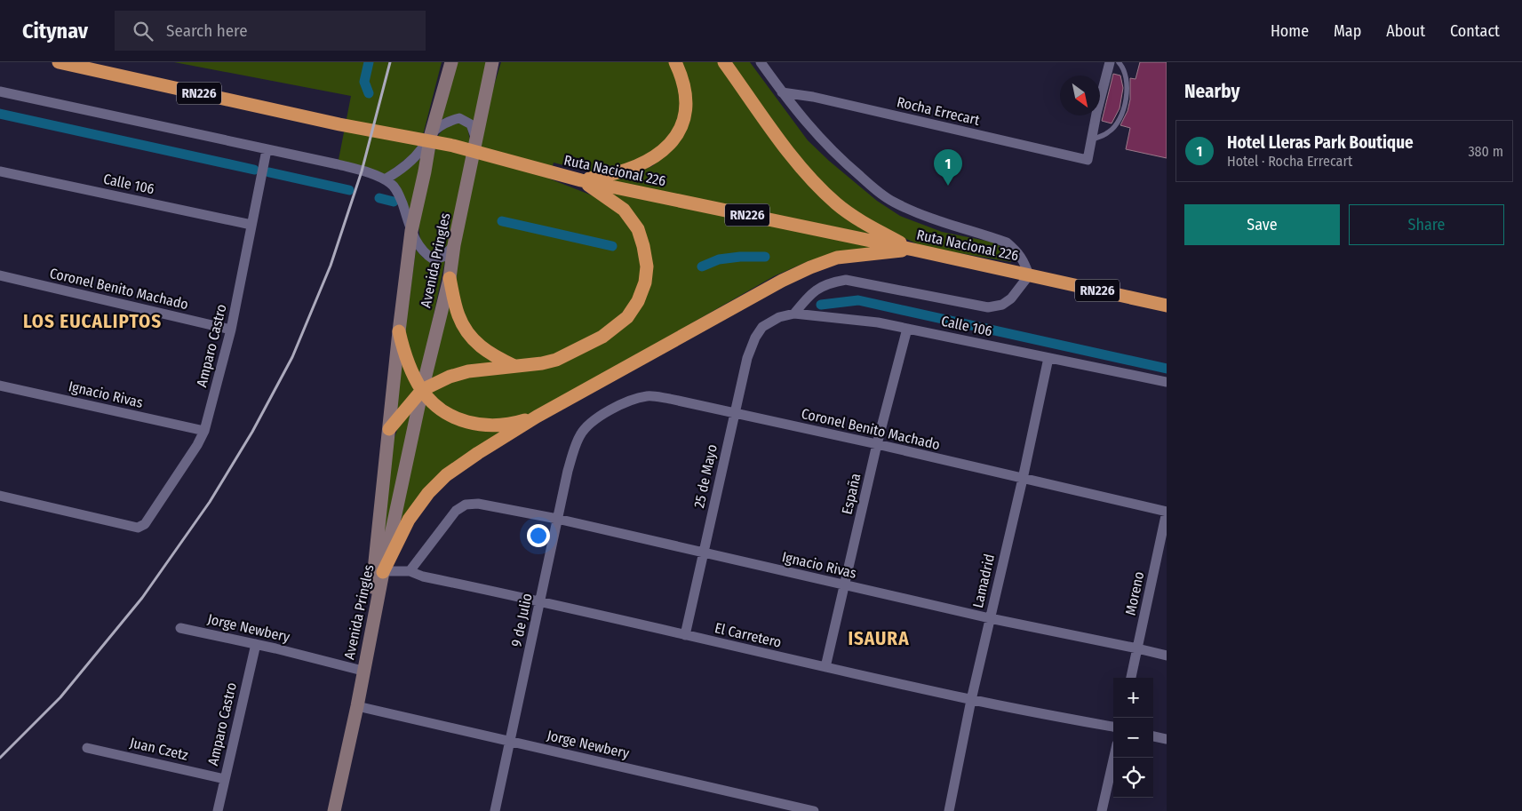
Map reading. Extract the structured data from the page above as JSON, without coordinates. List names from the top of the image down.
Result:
{
  "streets": {
    "highway": ["RN226", "Ruta Nacional 226"],
    "main road": ["Avenida Pringles"],
    "street": [
      "Rocha Errecart",
      "Calle 106",
      "Coronel Benito Machado",
      "Amparo Castro",
      "Ignacio Rivas",
      "25 de Mayo",
      "España",
      "Lamadrid",
      "Moreno",
      "9 de Julio",
      "Jorge Newbery",
      "El Carretero",
      "Juan Czetz"
    ]
  },
  "crossings": [
    ["Calle 106", "Amparo Castro"],
    ["Calle 106", "25 de Mayo"],
    ["Calle 106", "España"],
    ["Calle 106", "Lamadrid"],
    ["Avenida Pringles", "Jorge Newbery"],
    ["Avenida Pringles", "El Carretero"],
    ["Coronel Benito Machado", "Amparo Castro"],
    ["Coronel Benito Machado", "25 de Mayo"],
    ["Coronel Benito Machado", "España"],
    ["Coronel Benito Machado", "Lamadrid"],
    ["Coronel Benito Machado", "Moreno"],
    ["Coronel Benito Machado", "9 de Julio"],
    ["Amparo Castro", "Ignacio Rivas"],
    ["Amparo Castro", "Jorge Newbery"],
    ["Amparo Castro", "Juan Czetz"],
    ["Ignacio Rivas", "25 de Mayo"],
    ["Ignacio Rivas", "España"],
    ["Ignacio Rivas", "Lamadrid"],
    ["Ignacio Rivas", "Moreno"],
    ["Ignacio Rivas", "9 de Julio"],
    ["Ignacio Rivas", "El Carretero"],
    ["25 de Mayo", "El Carretero"],
    ["España", "El Carretero"],
    ["Lamadrid", "El Carretero"],
    ["9 de Julio", "Jorge Newbery"],
    ["9 de Julio", "El Carretero"]
  ],
  "districts": ["LOS EUCALIPTOS", "ISAURA"],
  "north": "bottom right",
  "page": {
    "header": "Citynav",
    "search": "Search here",
    "nav": [
      "Home",
      "Map",
      "About",
      "Contact"
    ],
    "heading": "Nearby",
    "list": [
      {
        "mark": "1",
        "name": "Hotel Lleras Park Boutique",
        "note": "Hotel · Rocha Errecart",
        "value": "380 m"
      }
    ],
    "pins": "1",
    "buttons": ["Save", "Share"],
    "map_buttons": ["+", "−"]
  }
}
